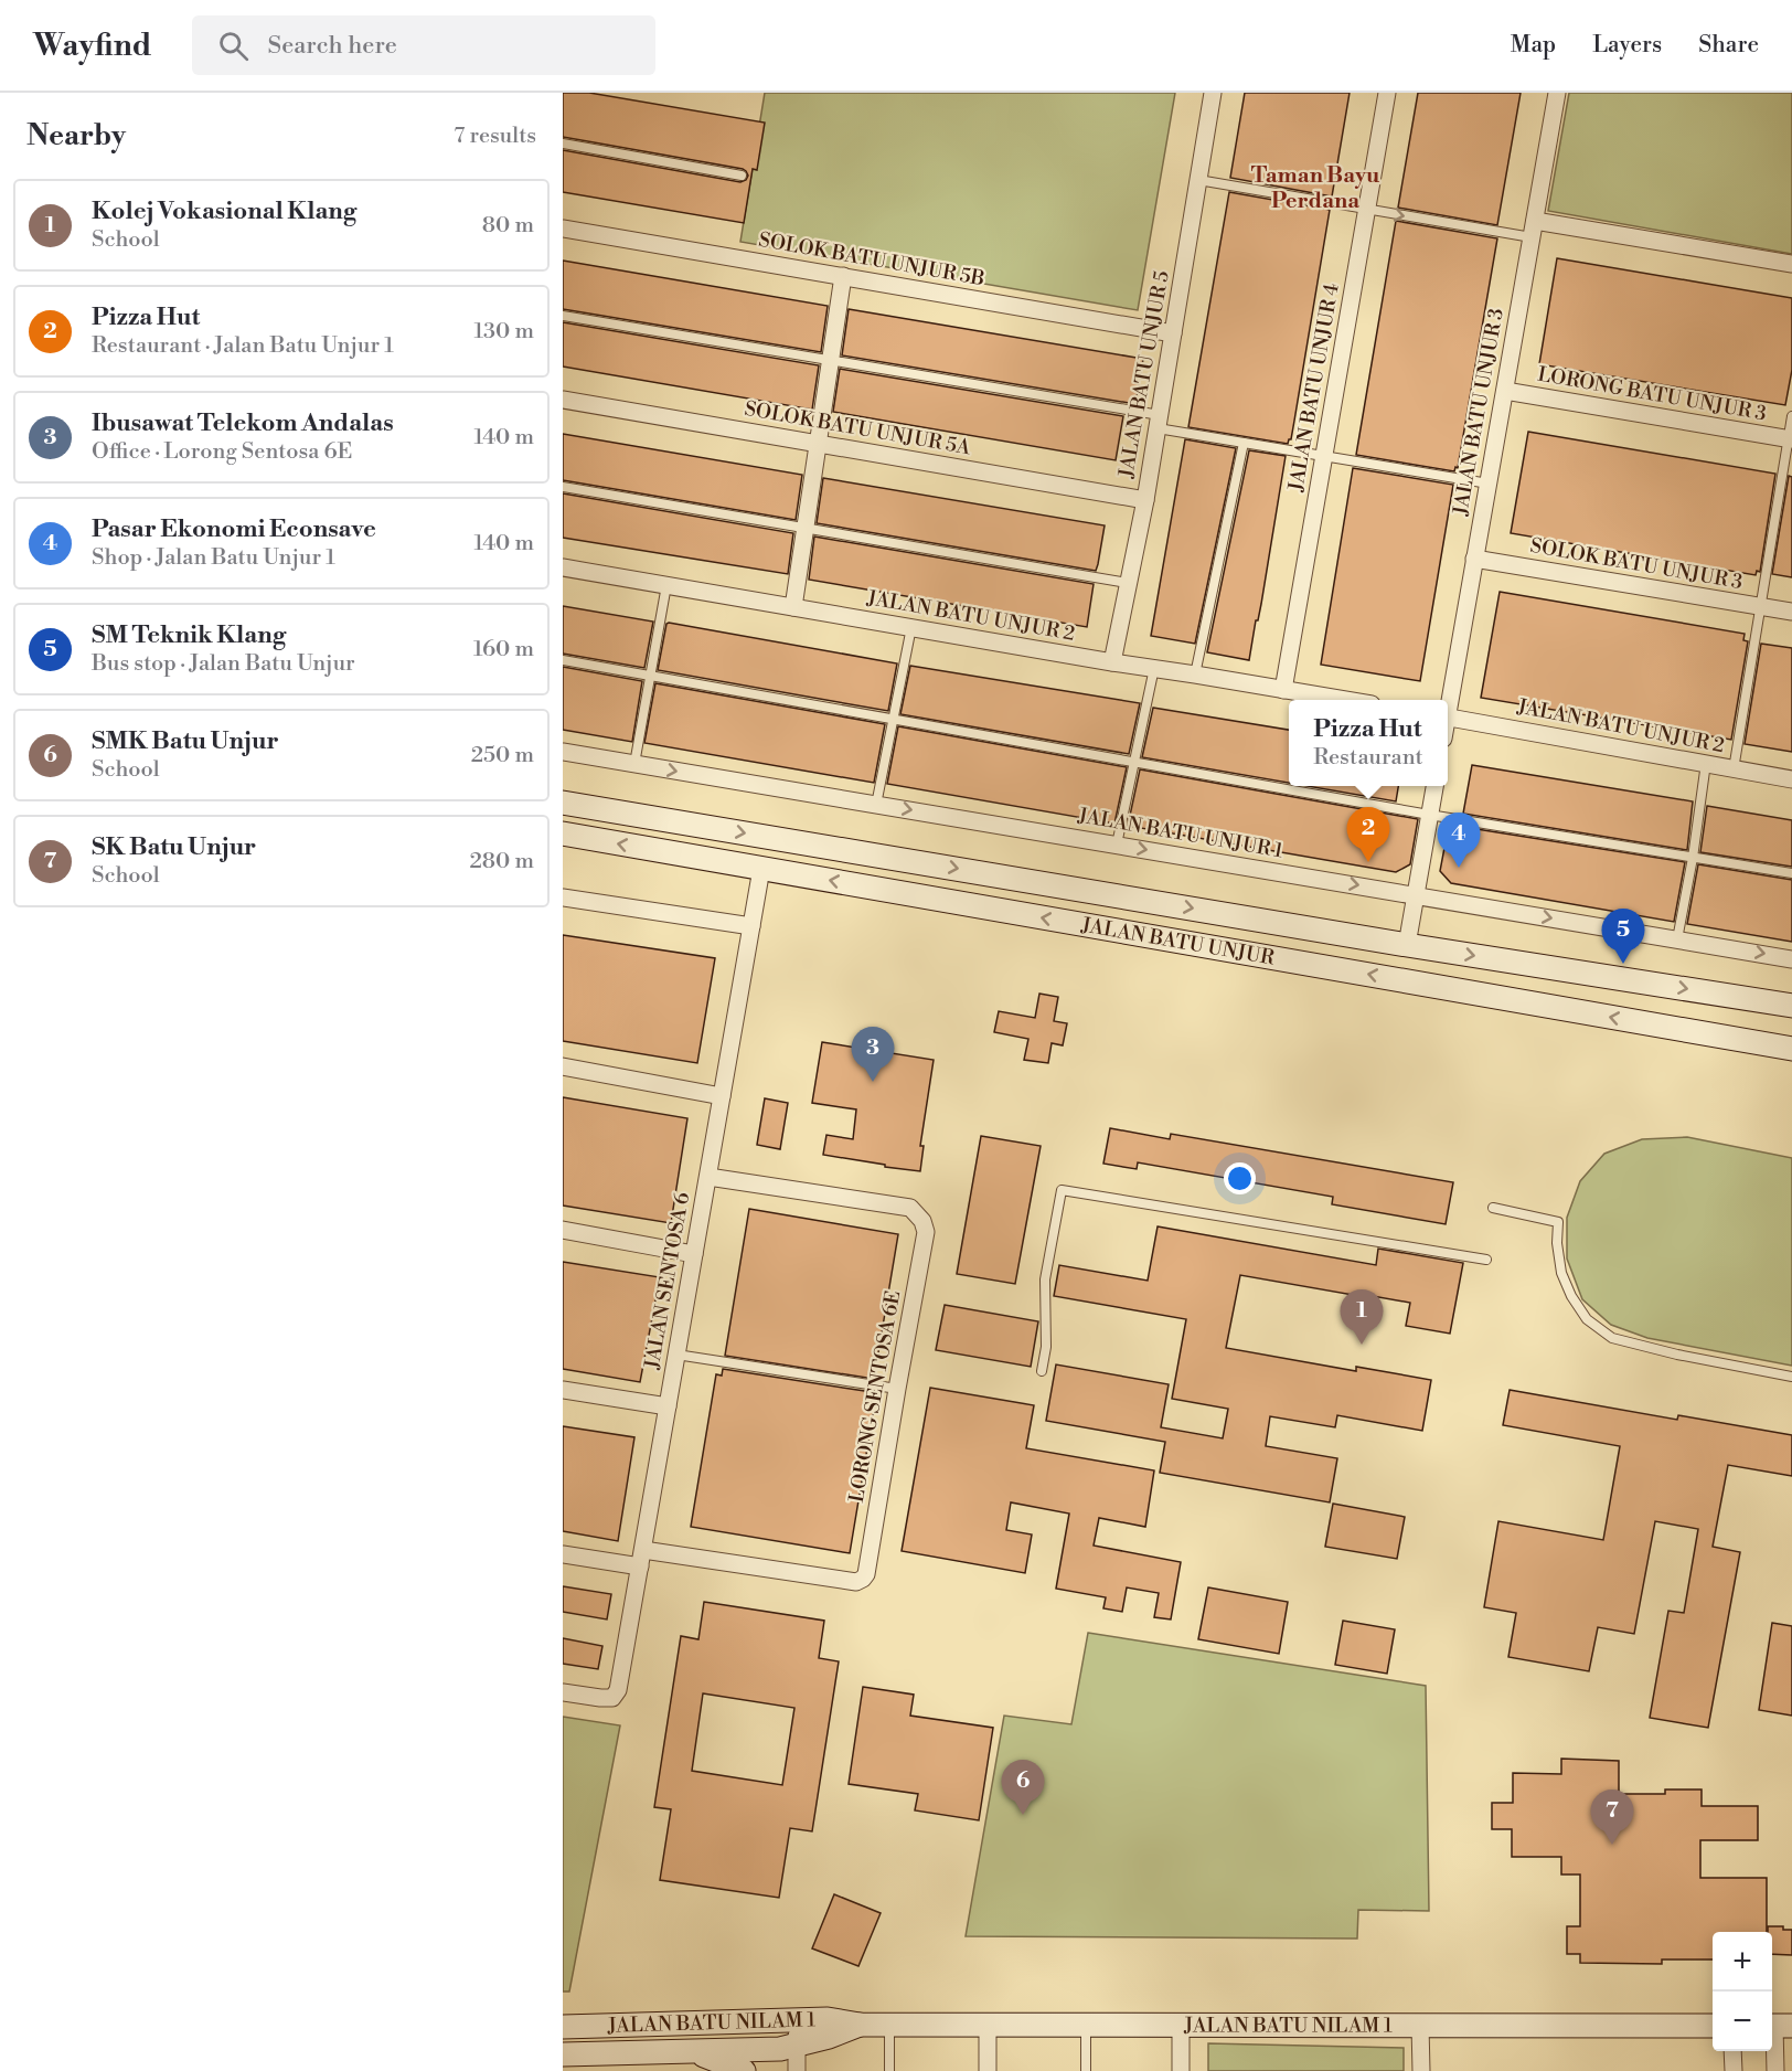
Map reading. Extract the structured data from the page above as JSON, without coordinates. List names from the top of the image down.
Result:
{
  "streets": {
    "main road": ["JALAN BATU UNJUR", "JALAN BATU NILAM 1"],
    "street": [
      "SOLOK BATU UNJUR 5B",
      "JALAN BATU UNJUR 5",
      "JALAN BATU UNJUR 4",
      "LORONG BATU UNJUR 3",
      "JALAN BATU UNJUR 3",
      "SOLOK BATU UNJUR 5A",
      "SOLOK BATU UNJUR 3",
      "JALAN BATU UNJUR 2",
      "JALAN BATU UNJUR 1",
      "JALAN SENTOSA 6",
      "LORONG SENTOSA 6E"
    ]
  },
  "crossings": [
    ["SOLOK BATU UNJUR 5B", "JALAN BATU UNJUR 5"],
    ["JALAN BATU UNJUR 5", "SOLOK BATU UNJUR 5A"],
    ["JALAN BATU UNJUR 5", "JALAN BATU UNJUR 2"],
    ["JALAN BATU UNJUR 4", "JALAN BATU UNJUR 2"],
    ["LORONG BATU UNJUR 3", "JALAN BATU UNJUR 3"],
    ["JALAN BATU UNJUR 3", "SOLOK BATU UNJUR 3"],
    ["JALAN BATU UNJUR", "JALAN SENTOSA 6"],
    ["JALAN SENTOSA 6", "LORONG SENTOSA 6E"]
  ],
  "one_way": ["JALAN BATU UNJUR 1"],
  "districts": ["Taman Bayu Perdana"],
  "page": {
    "header": "Wayfind",
    "search": "Search here",
    "nav": ["Map", "Layers", "Share"],
    "heading": ["Nearby", "7 results"],
    "list": [
      {
        "mark": "1",
        "name": "Kolej Vokasional Klang",
        "note": "School",
        "value": "80 m"
      },
      {
        "mark": "2",
        "name": "Pizza Hut",
        "note": "Restaurant · Jalan Batu Unjur 1",
        "value": "130 m"
      },
      {
        "mark": "3",
        "name": "Ibusawat Telekom Andalas",
        "note": "Office · Lorong Sentosa 6E",
        "value": "140 m"
      },
      {
        "mark": "4",
        "name": "Pasar Ekonomi Econsave",
        "note": "Shop · Jalan Batu Unjur 1",
        "value": "140 m"
      },
      {
        "mark": "5",
        "name": "SM Teknik Klang",
        "note": "Bus stop · Jalan Batu Unjur",
        "value": "160 m"
      },
      {
        "mark": "6",
        "name": "SMK Batu Unjur",
        "note": "School",
        "value": "250 m"
      },
      {
        "mark": "7",
        "name": "SK Batu Unjur",
        "note": "School",
        "value": "280 m"
      }
    ],
    "popup": ["Pizza Hut", "Restaurant"],
    "pins": [
      "2",
      "4",
      "5",
      "3",
      "1",
      "6",
      "7"
    ],
    "map_buttons": ["+", "−"]
  }
}
